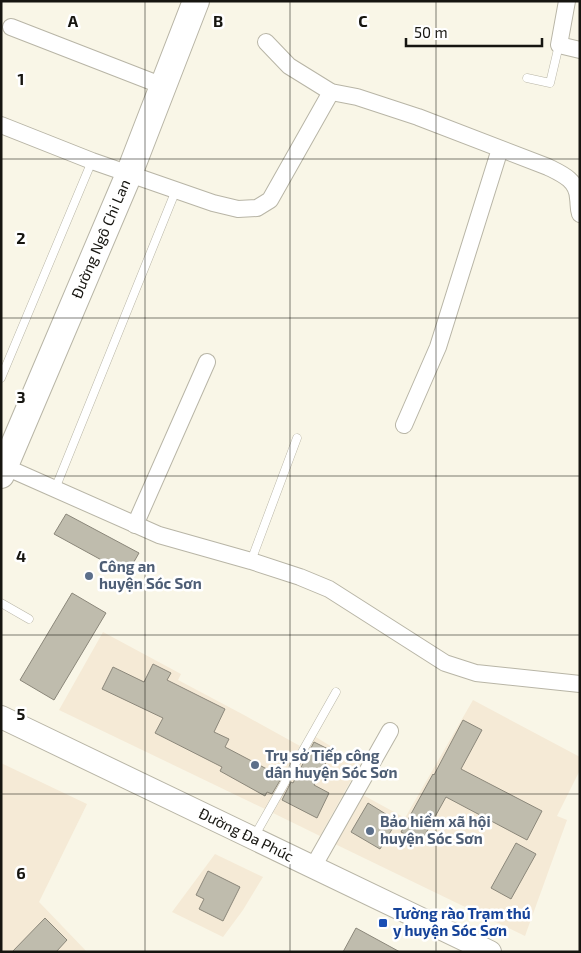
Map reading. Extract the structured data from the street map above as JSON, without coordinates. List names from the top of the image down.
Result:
{
  "streets": {
    "highway": ["Đường Ngô Chi Lan"],
    "main road": ["Đường Đa Phúc"]
  },
  "places": {
    "other": ["Công an huyện Sóc Sơn", "Trụ sở Tiếp công dân huyện Sóc Sơn", "Bảo hiểm xã hội huyện Sóc Sơn"],
    "transit": ["Tường rào Trạm thú y huyện Sóc Sơn"]
  },
  "scale_bar": "50 m",
  "grid": {
    "columns": ["A", "B", "C"],
    "rows": [
      "1",
      "2",
      "3",
      "4",
      "5",
      "6"
    ]
  }
}
